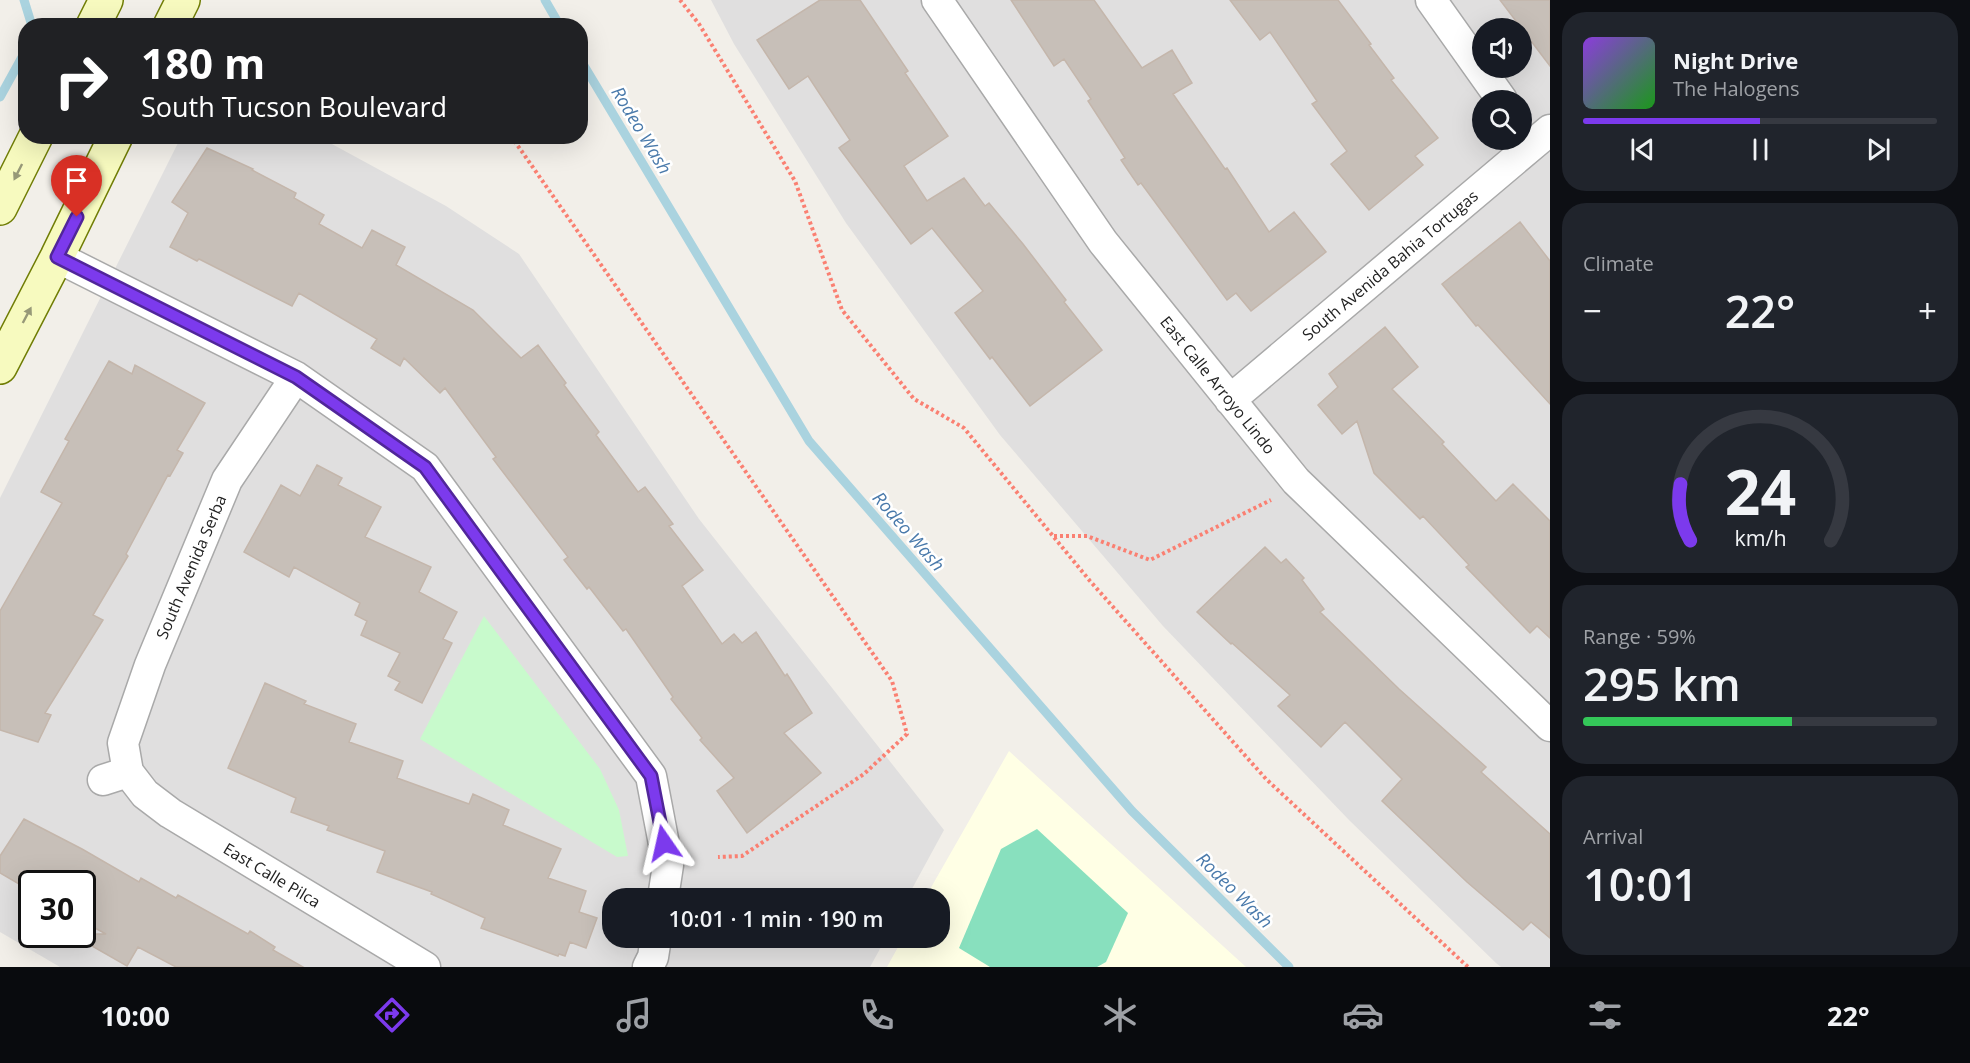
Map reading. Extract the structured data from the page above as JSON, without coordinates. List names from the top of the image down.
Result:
{
  "streets": {
    "street": [
      "South Avenida Bahia Tortugas",
      "East Calle Arroyo Lindo",
      "South Avenida Serba",
      "East Calle Pilca"
    ]
  },
  "crossings": [
    ["South Avenida Bahia Tortugas", "East Calle Arroyo Lindo"],
    ["South Avenida Serba", "East Calle Pilca"]
  ],
  "water": ["Rodeo Wash"],
  "page": {
    "turn": ["180 m", "South Tucson Boulevard"],
    "song": ["Night Drive", "The Halogens"],
    "tile": [
      "Climate",
      ["Range · 59%", "295 km"],
      ["Arrival", "10:01"]
    ],
    "heat": ["−", "22°", "+"],
    "limit": "30",
    "trip": "10:01 · 1 min · 190 m",
    "tabs": ["10:00", "22°"],
    "gauge": ["24", "km/h"]
  }
}
